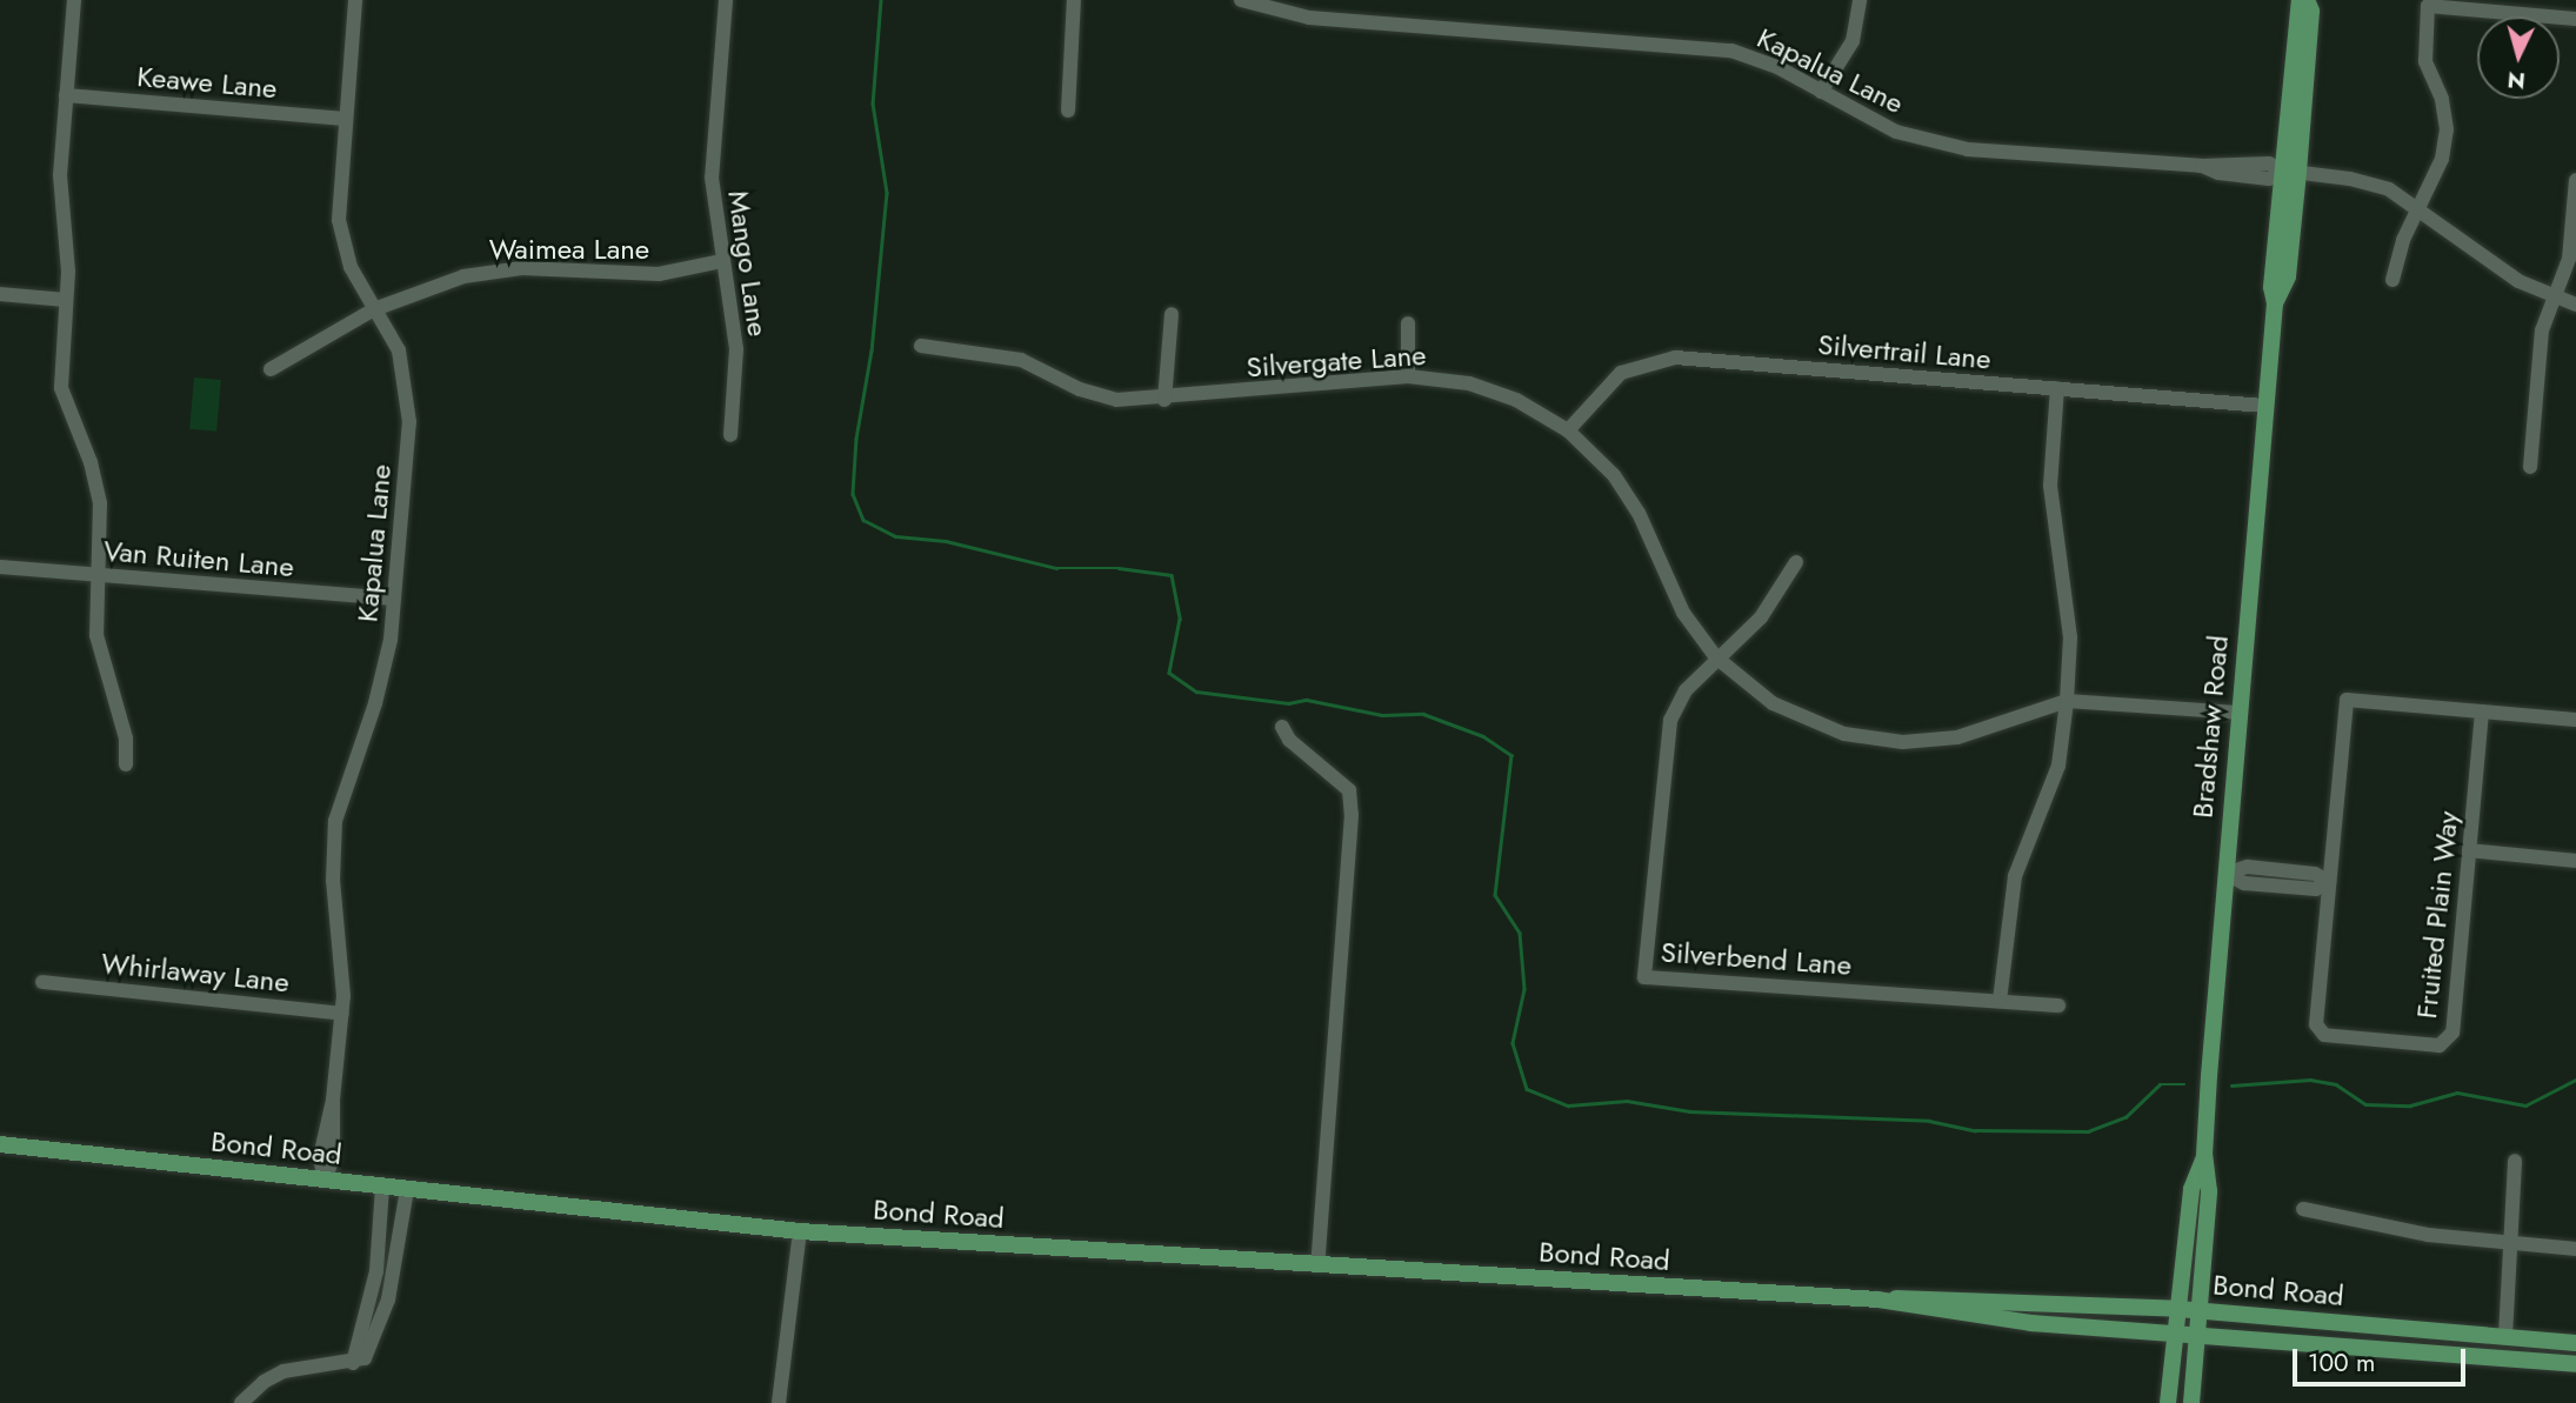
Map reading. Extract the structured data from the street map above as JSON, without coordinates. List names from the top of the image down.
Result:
{
  "streets": {
    "main road": ["Bradshaw Road", "Bond Road"],
    "street": [
      "Kapalua Lane",
      "Keawe Lane",
      "Waimea Lane",
      "Mango Lane",
      "Silvertrail Lane",
      "Silvergate Lane",
      "Van Ruiten Lane",
      "Fruited Plain Way",
      "Silverbend Lane",
      "Whirlaway Lane"
    ]
  },
  "crossings": [
    ["Kapalua Lane", "Keawe Lane"],
    ["Kapalua Lane", "Waimea Lane"],
    ["Kapalua Lane", "Van Ruiten Lane"],
    ["Kapalua Lane", "Bradshaw Road"],
    ["Kapalua Lane", "Whirlaway Lane"],
    ["Kapalua Lane", "Bond Road"],
    ["Waimea Lane", "Mango Lane"],
    ["Silvertrail Lane", "Silvergate Lane"],
    ["Silvertrail Lane", "Bradshaw Road"],
    ["Silvergate Lane", "Bradshaw Road"],
    ["Silvergate Lane", "Silverbend Lane"],
    ["Bradshaw Road", "Bond Road"]
  ],
  "scale_bar": "100 m",
  "north": "bottom"
}
